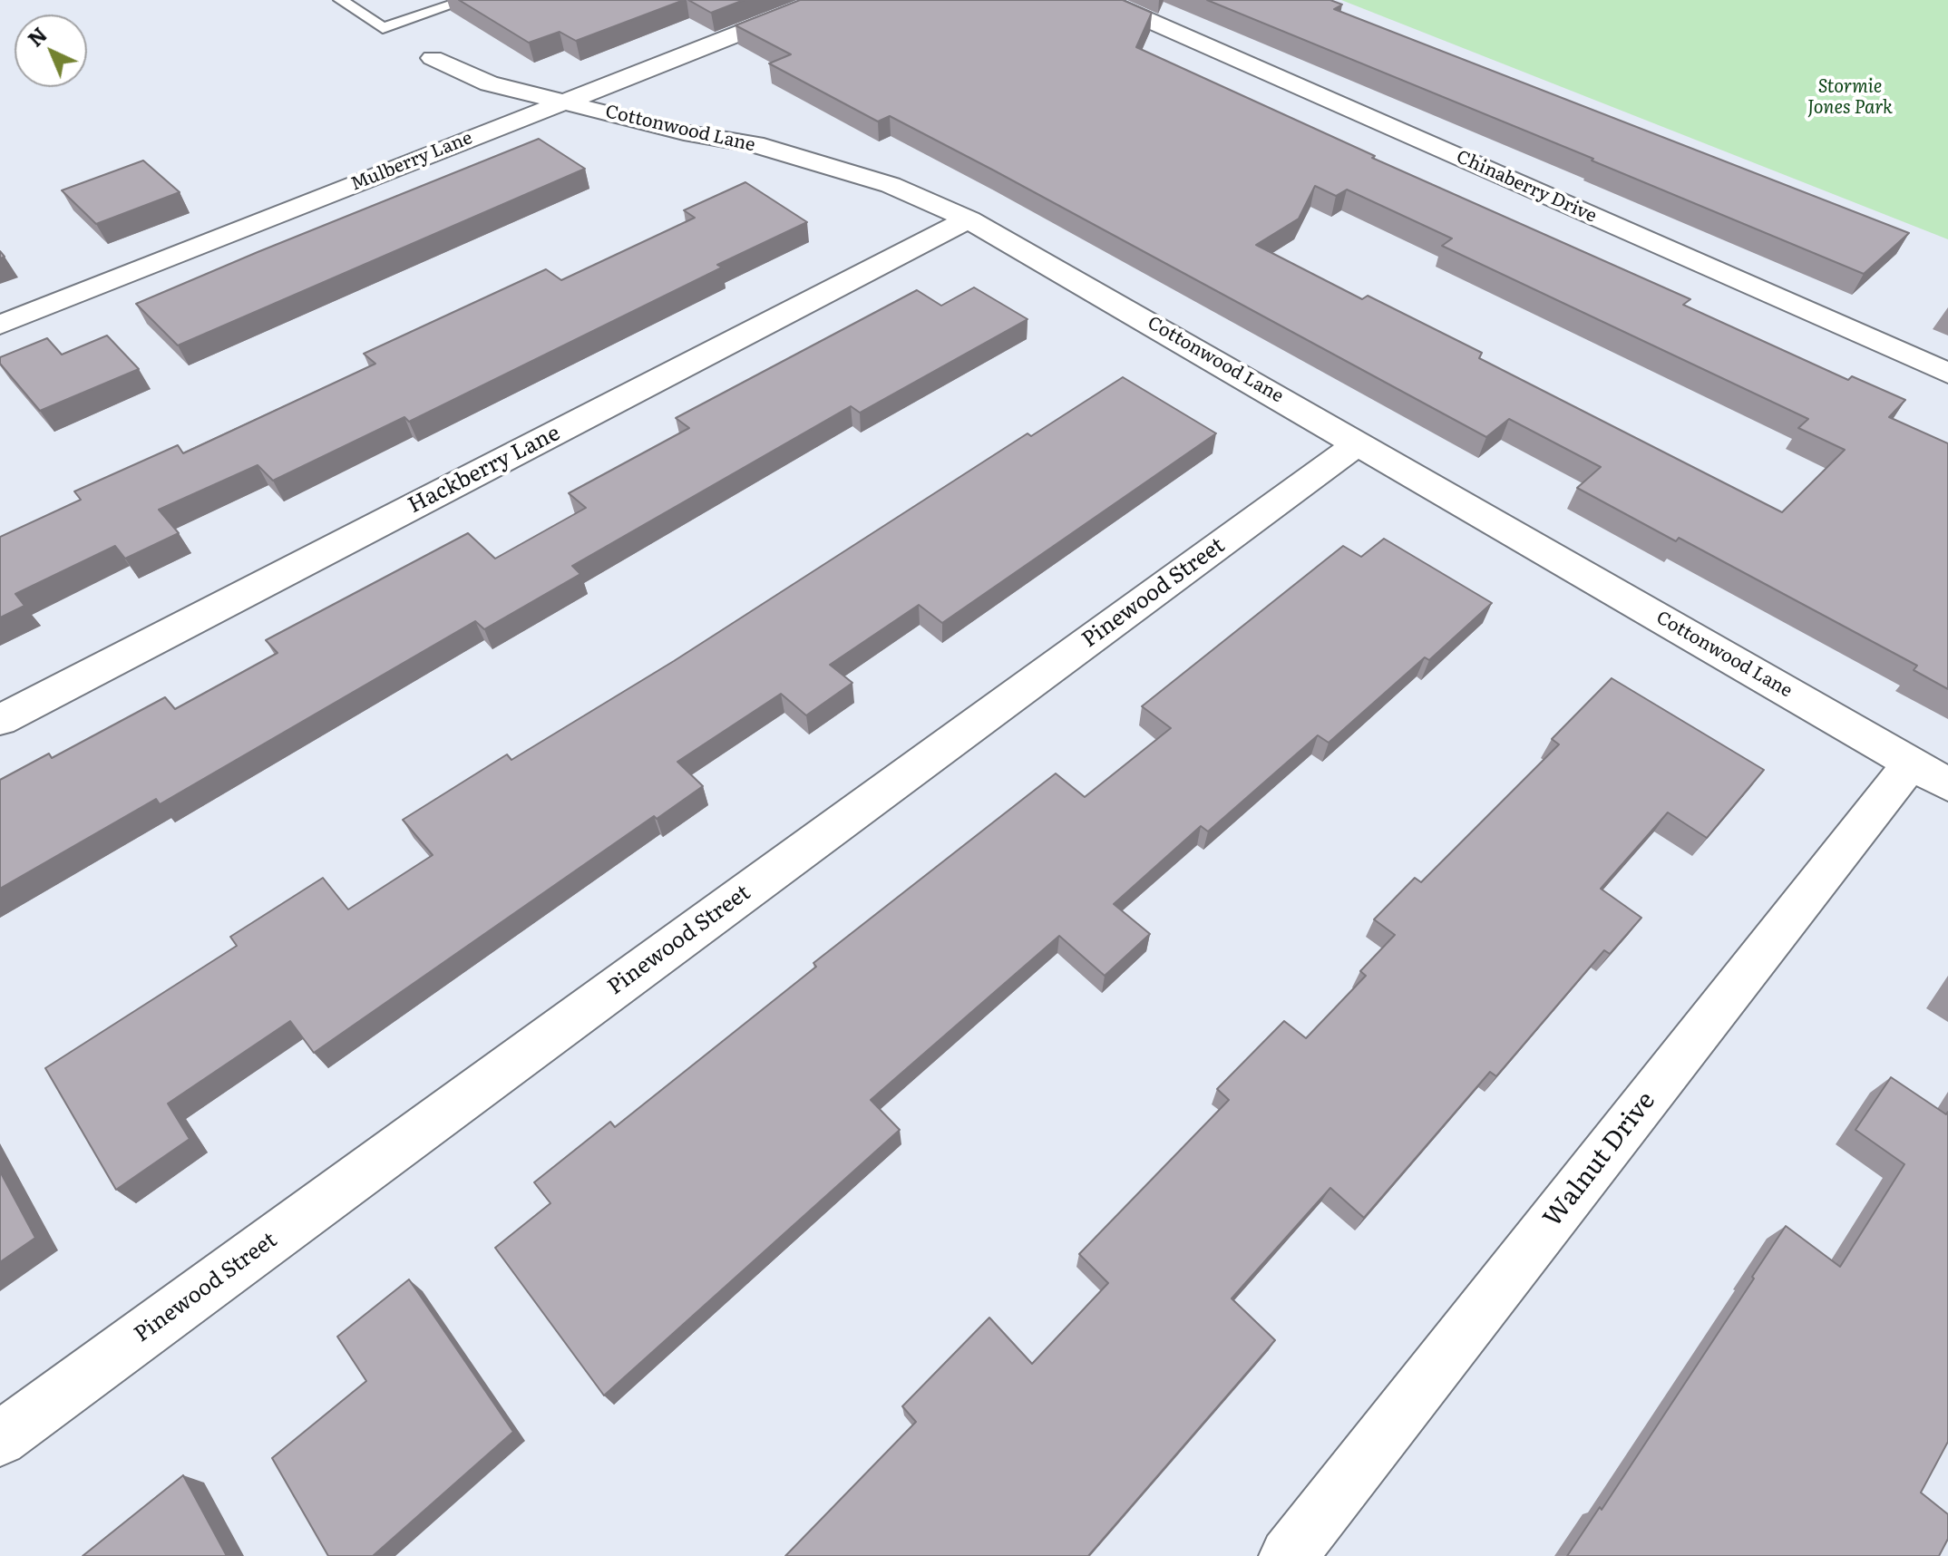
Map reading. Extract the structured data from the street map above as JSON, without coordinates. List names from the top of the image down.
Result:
{
  "streets": {
    "street": [
      "Cottonwood Lane",
      "Mulberry Lane",
      "Chinaberry Drive",
      "Hackberry Lane",
      "Pinewood Street",
      "Walnut Drive"
    ]
  },
  "crossings": [
    ["Cottonwood Lane", "Mulberry Lane"],
    ["Cottonwood Lane", "Hackberry Lane"],
    ["Cottonwood Lane", "Pinewood Street"],
    ["Cottonwood Lane", "Walnut Drive"]
  ],
  "parks": ["Stormie Jones Park"],
  "north": "top left"
}
